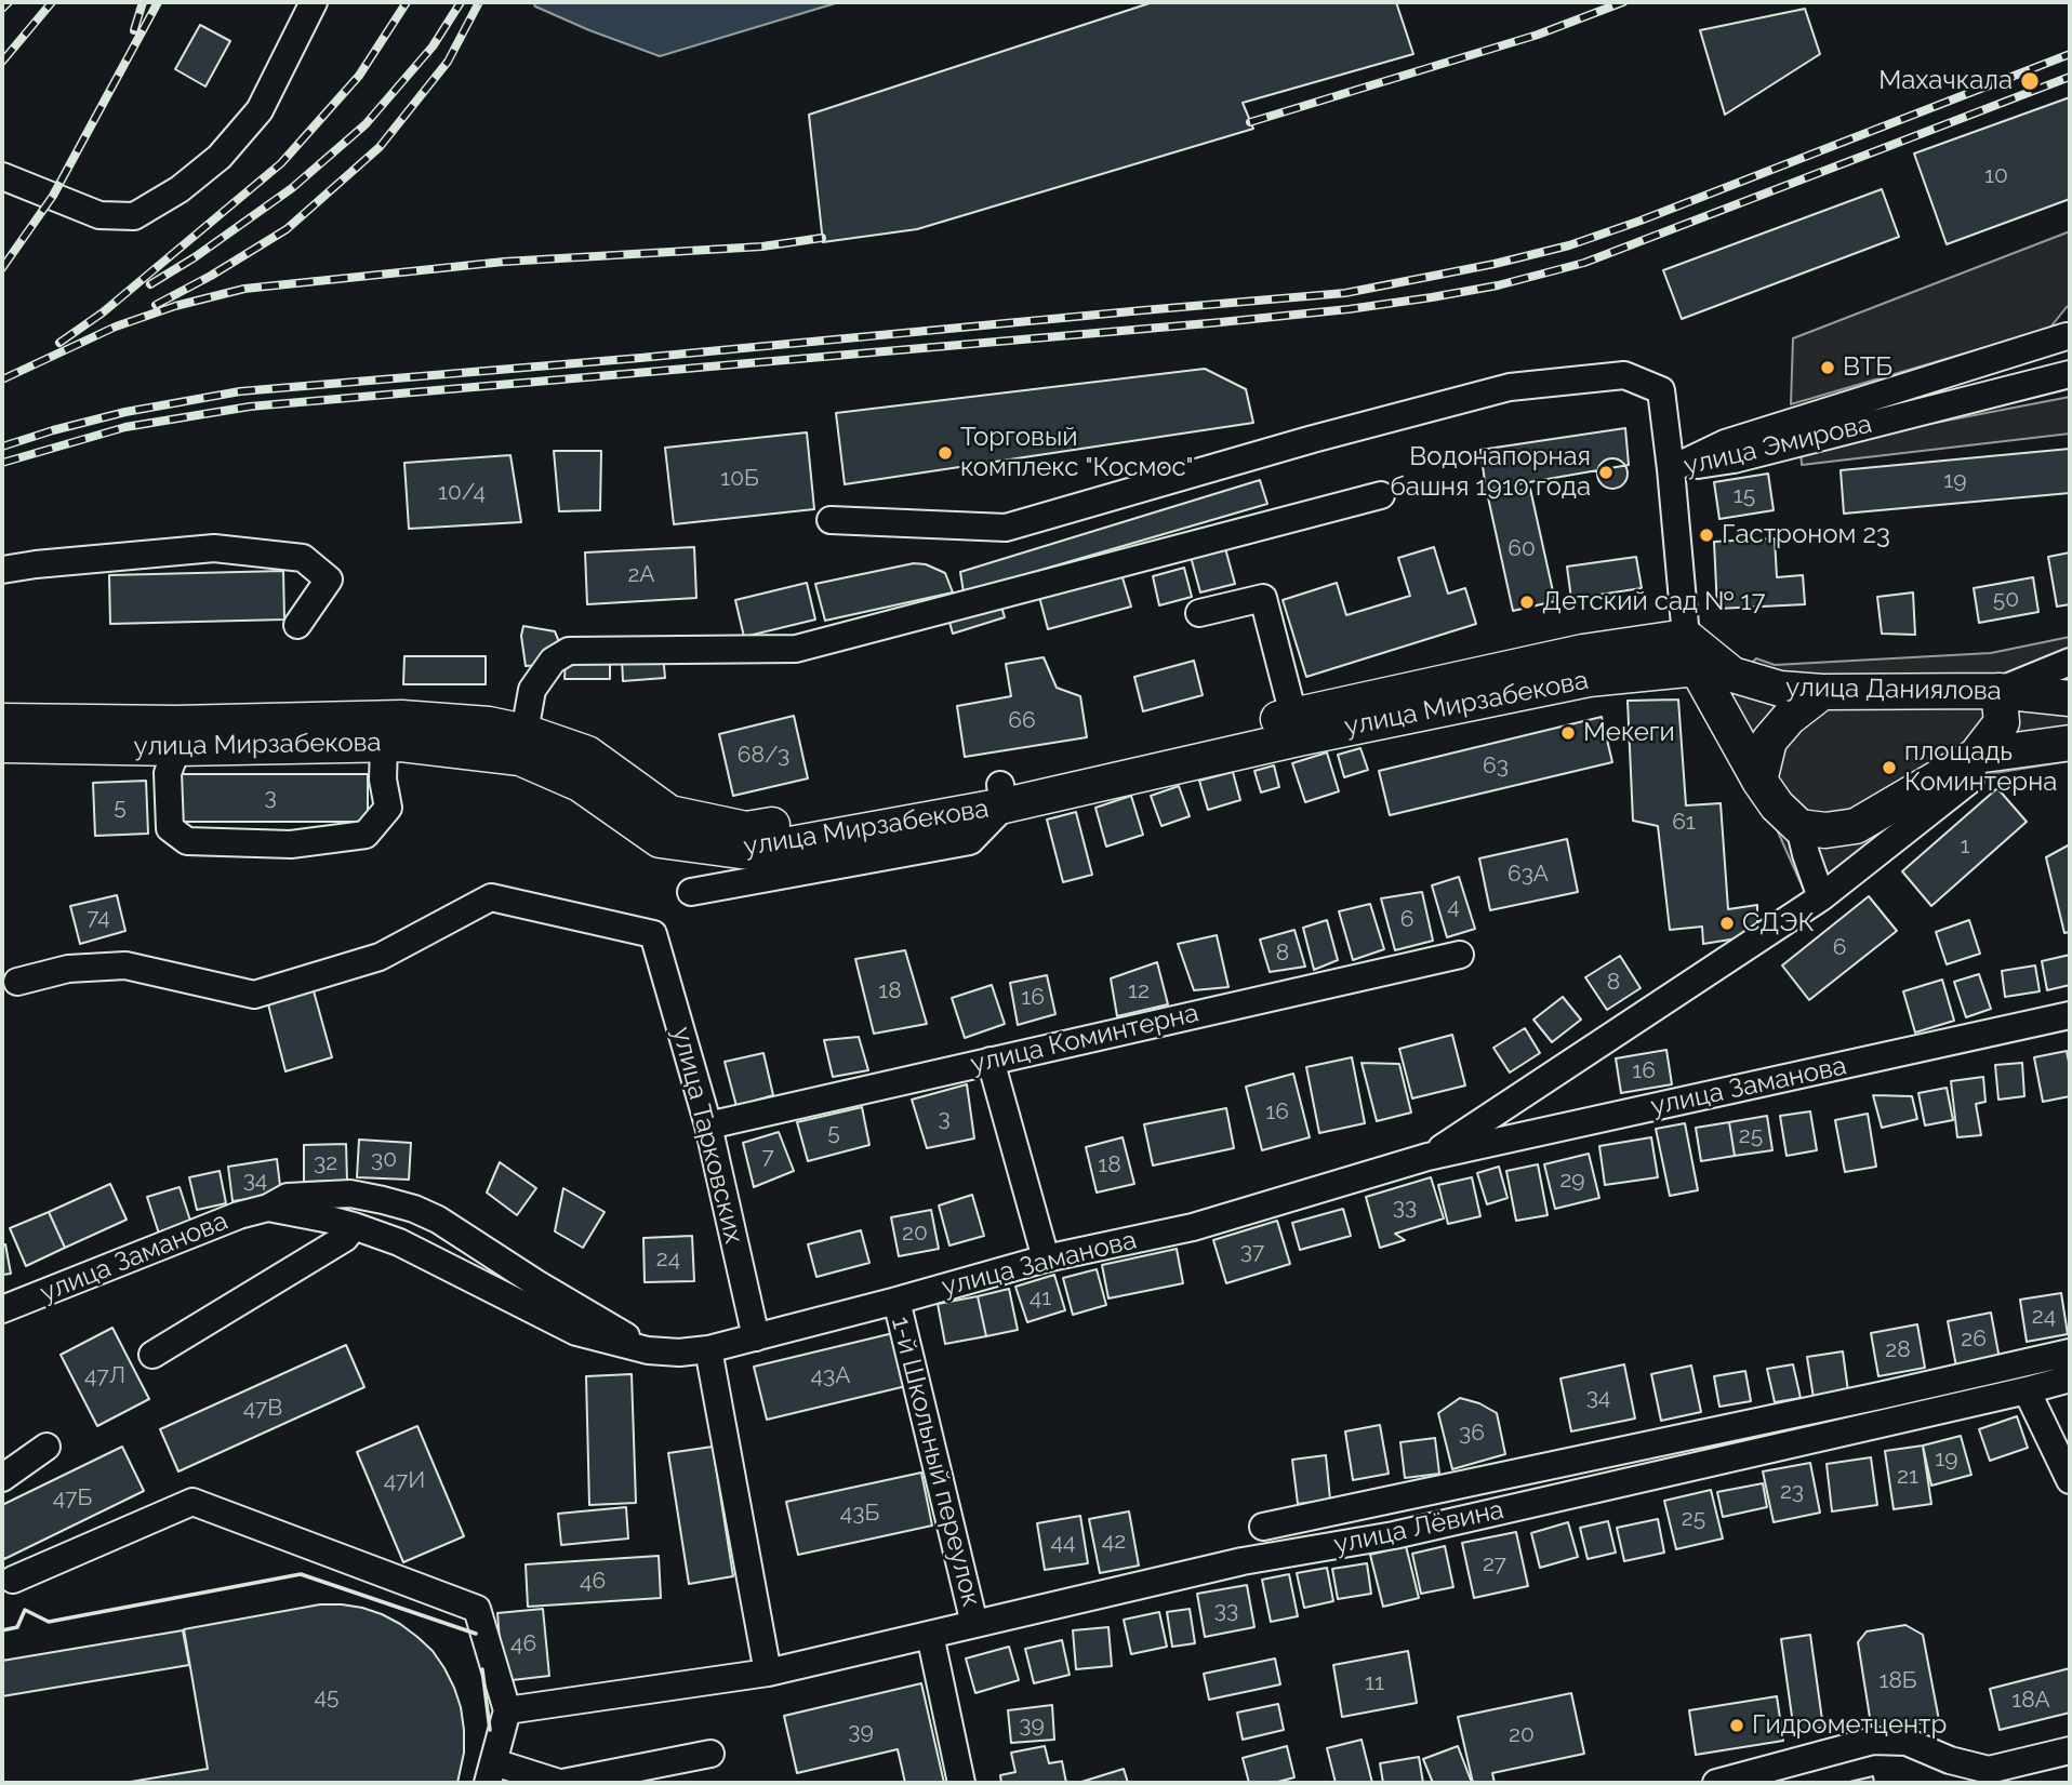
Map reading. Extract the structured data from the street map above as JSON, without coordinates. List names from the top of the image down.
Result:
{
  "streets": {
    "main road": ["улица Даниялова", "улица Мирзабекова"],
    "street": [
      "улица Эмирова",
      "улица Коминтерна",
      "улица Заманова",
      "улица Тарковских",
      "1-й Школьный переулок",
      "улица Лёвина"
    ]
  },
  "crossings": [
    ["улица Даниялова", "улица Мирзабекова"],
    ["улица Коминтерна", "улица Тарковских"],
    ["улица Заманова", "улица Тарковских"],
    ["улица Заманова", "1-й Школьный переулок"],
    ["1-й Школьный переулок", "улица Лёвина"]
  ],
  "places": [
    "Махачкала",
    "ВТБ",
    "Торговый комплекс \"Космос\"",
    "Водонапорная башня 1910 года",
    "Гастроном 23",
    "Детский сад № 17",
    "Мекеги",
    "площадь Коминтерна",
    "СДЭК",
    "Гидрометцентр"
  ],
  "house_numbers": [
    "10",
    "10Б",
    "19",
    "10/4",
    "15",
    "60",
    "2А",
    "50",
    "66",
    "68/3",
    "63",
    "3",
    "5",
    "61",
    "1",
    "63А",
    "4",
    "74",
    "6",
    "6",
    "8",
    "8",
    "18",
    "12",
    "16",
    "16",
    "16",
    "3",
    "5",
    "25",
    "7",
    "30",
    "32",
    "18",
    "34",
    "29",
    "33",
    "20",
    "37",
    "24",
    "41",
    "24",
    "26",
    "28",
    "47Л",
    "43А",
    "34",
    "47В",
    "36",
    "19",
    "21",
    "47И",
    "23",
    "47Б",
    "43Б",
    "25",
    "42",
    "44",
    "27",
    "46",
    "33",
    "46",
    "18Б",
    "11",
    "45",
    "18А",
    "39",
    "39",
    "20"
  ]
}
